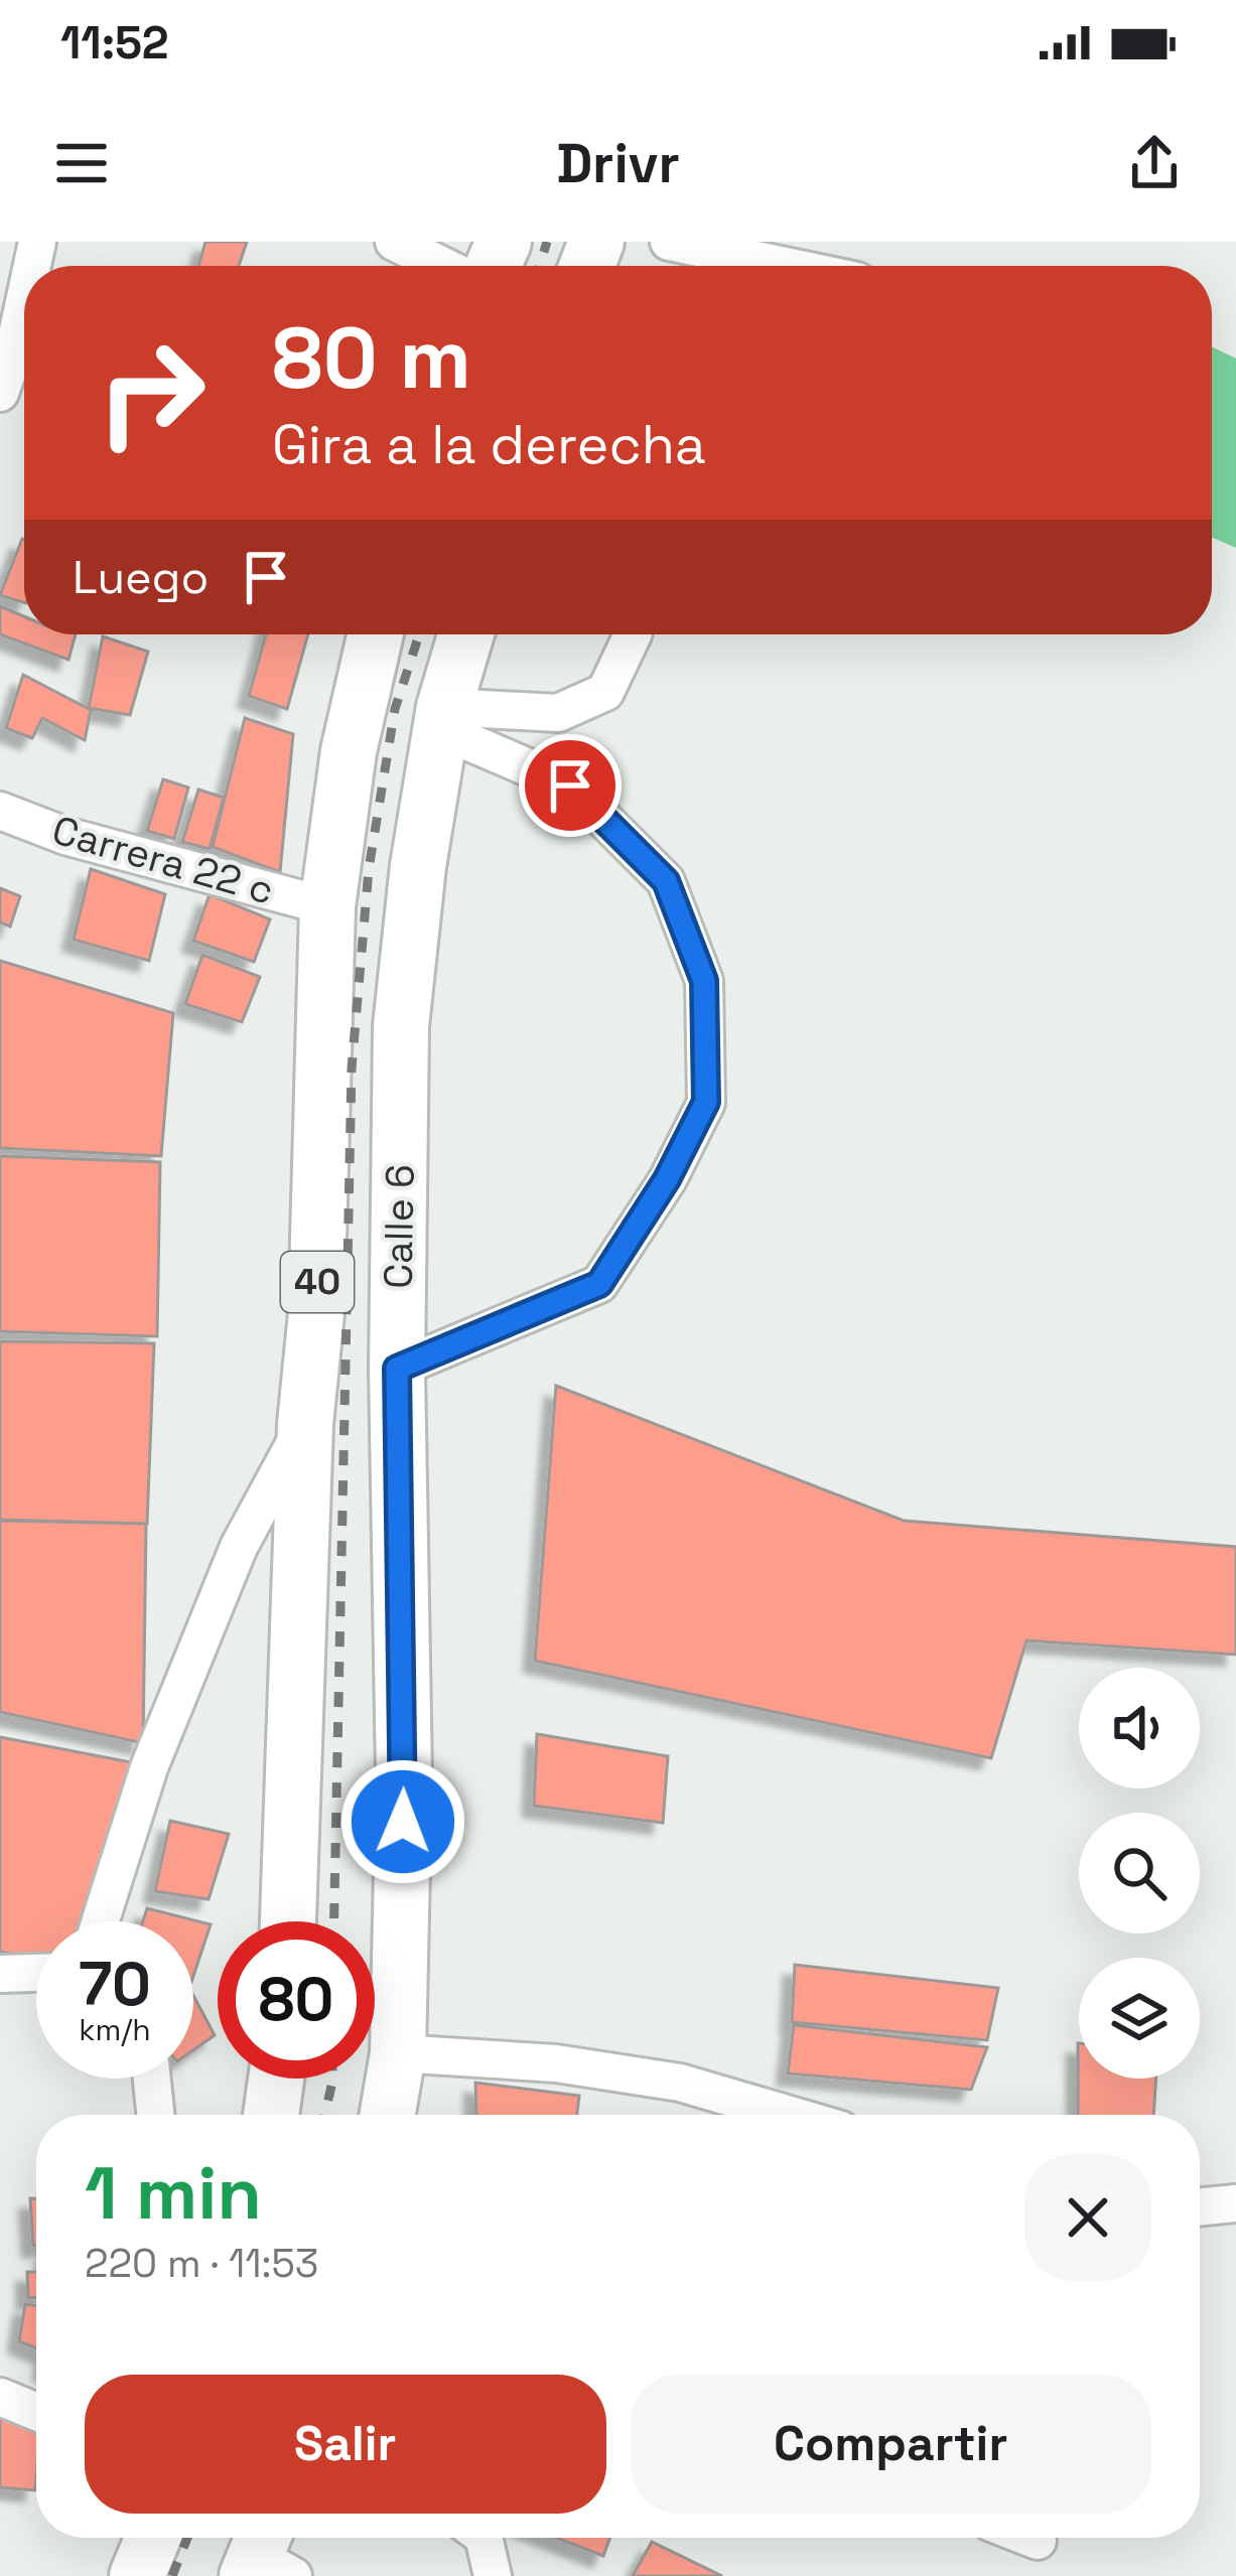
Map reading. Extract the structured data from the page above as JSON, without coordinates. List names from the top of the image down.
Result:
{
  "streets": {
    "highway": ["Calle 6", "40"],
    "street": ["Carrera 22 c"]
  },
  "crossings": [
    ["Carrera 22 c", "Calle 6"]
  ],
  "page": {
    "status": "11:52",
    "header": "Drivr",
    "turn": ["80 m", "Gira a la derecha"],
    "then": "Luego",
    "speed": "70 km/h",
    "limit": "80",
    "heading": ["1 min", "220 m · 11:53"],
    "buttons": ["Salir", "Compartir"]
  }
}
